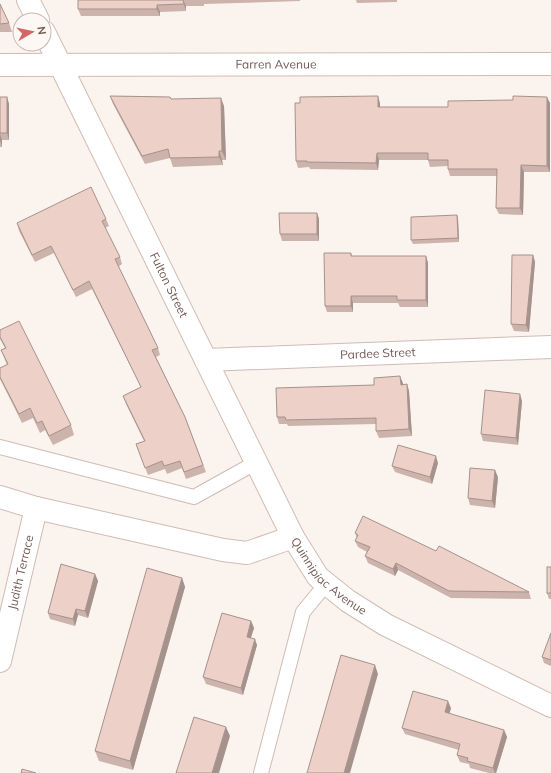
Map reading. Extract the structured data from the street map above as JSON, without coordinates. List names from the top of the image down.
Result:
{
  "streets": {
    "main road": [
      "Farren Avenue",
      "Fulton Street",
      "Pardee Street",
      "Judith Terrace",
      "Quinnipiac Avenue"
    ]
  },
  "crossings": [
    ["Farren Avenue", "Fulton Street"],
    ["Fulton Street", "Pardee Street"],
    ["Fulton Street", "Quinnipiac Avenue"],
    ["Judith Terrace", "Quinnipiac Avenue"]
  ],
  "north": "right"
}
